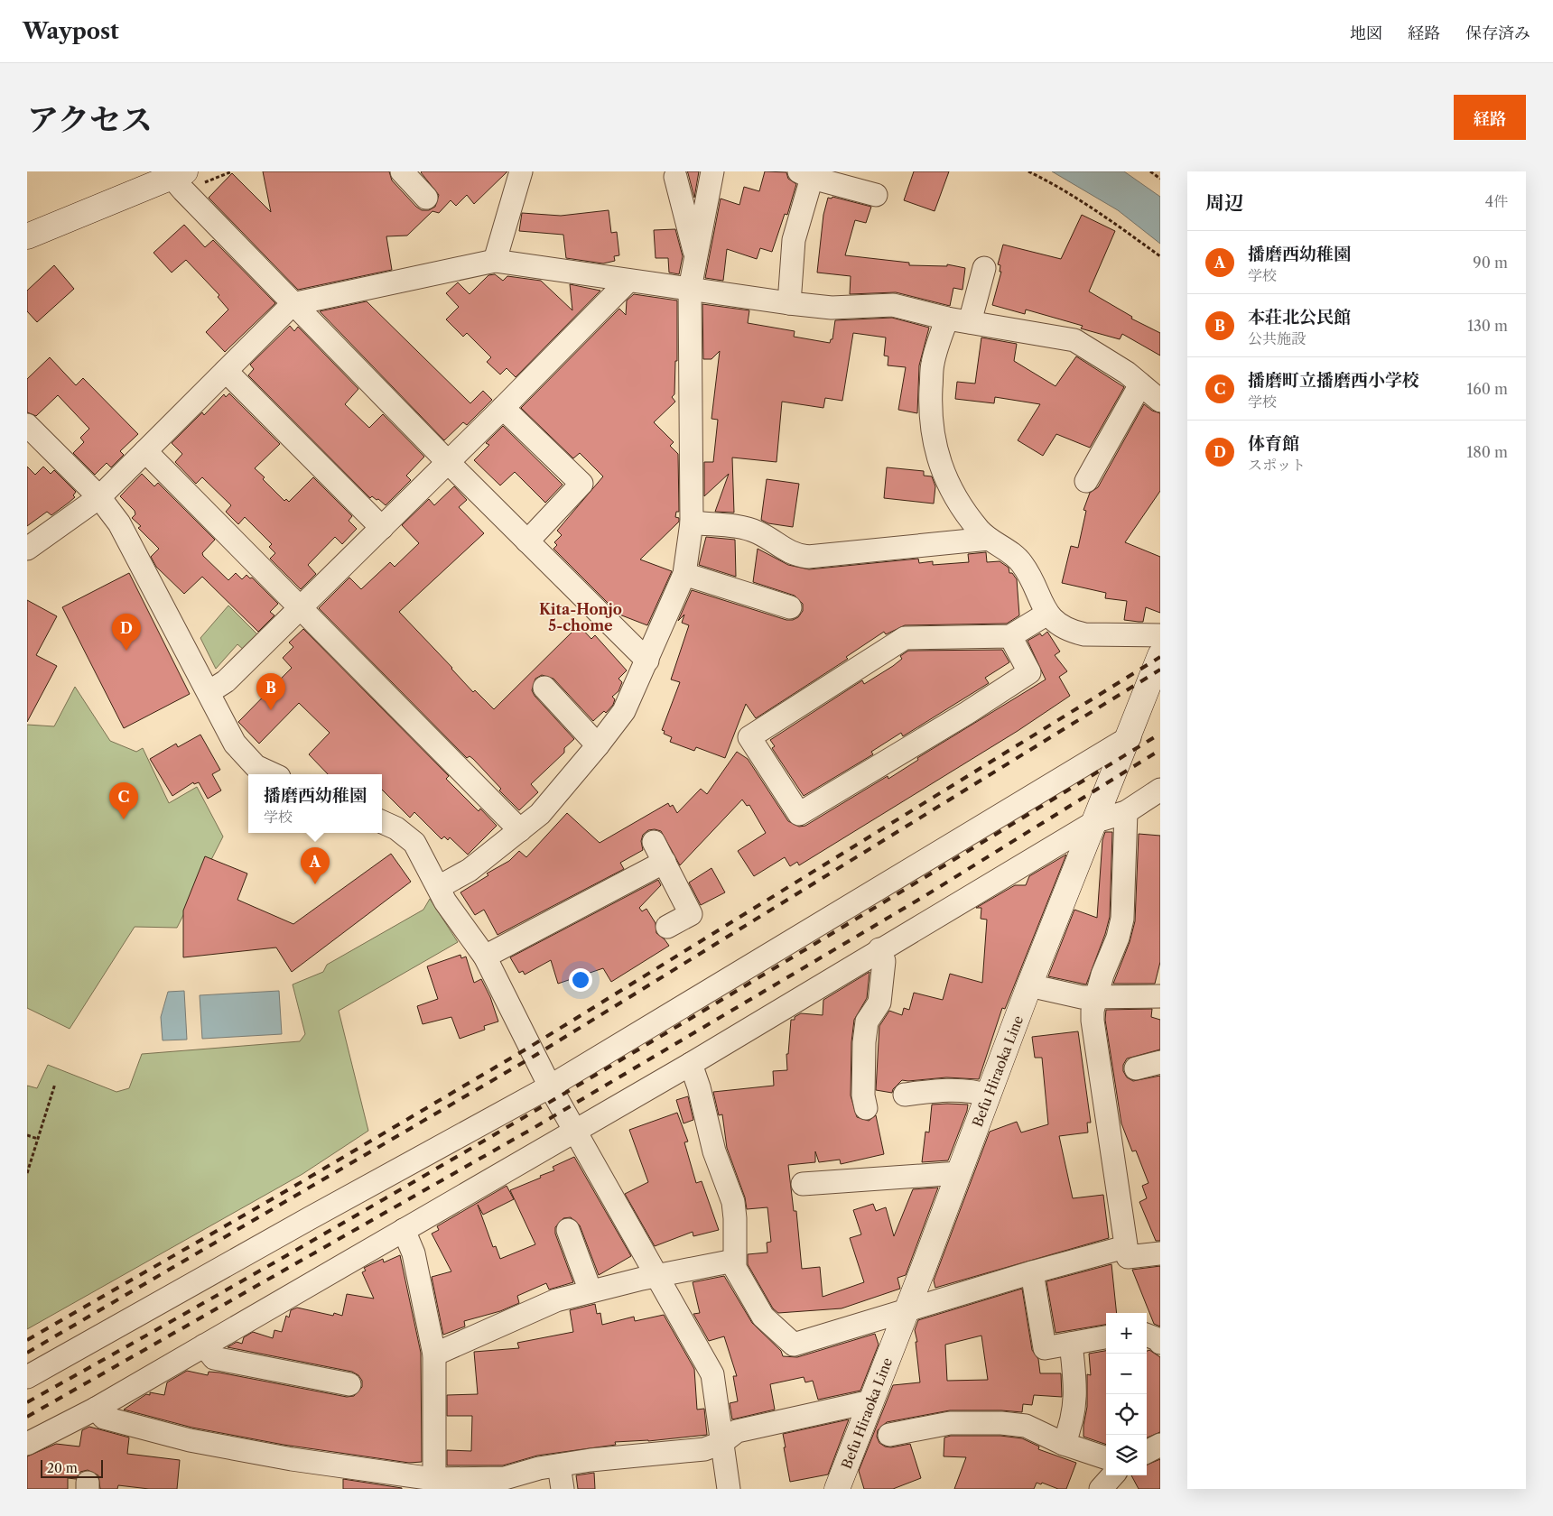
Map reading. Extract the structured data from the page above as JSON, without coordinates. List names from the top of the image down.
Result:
{
  "streets": {
    "main road": ["Befu Hiraoka Line"]
  },
  "districts": ["Kita-Honjo 5-chome"],
  "scale_bar": "20 m",
  "page": {
    "header": "Waypost",
    "nav": ["地図", "経路", "保存済み"],
    "title": "アクセス",
    "buttons": "経路",
    "heading": ["周辺", "4件"],
    "list": [
      {
        "mark": "A",
        "name": "播磨西幼稚園",
        "note": "学校",
        "value": "90 m"
      },
      {
        "mark": "B",
        "name": "本荘北公民館",
        "note": "公共施設",
        "value": "130 m"
      },
      {
        "mark": "C",
        "name": "播磨町立播磨西小学校",
        "note": "学校",
        "value": "160 m"
      },
      {
        "mark": "D",
        "name": "体育館",
        "note": "スポット",
        "value": "180 m"
      }
    ],
    "pins": [
      "D",
      "B",
      "C",
      "A"
    ],
    "popup": ["播磨西幼稚園", "学校"],
    "map_buttons": ["+", "−"],
    "scale": "20 m"
  }
}
